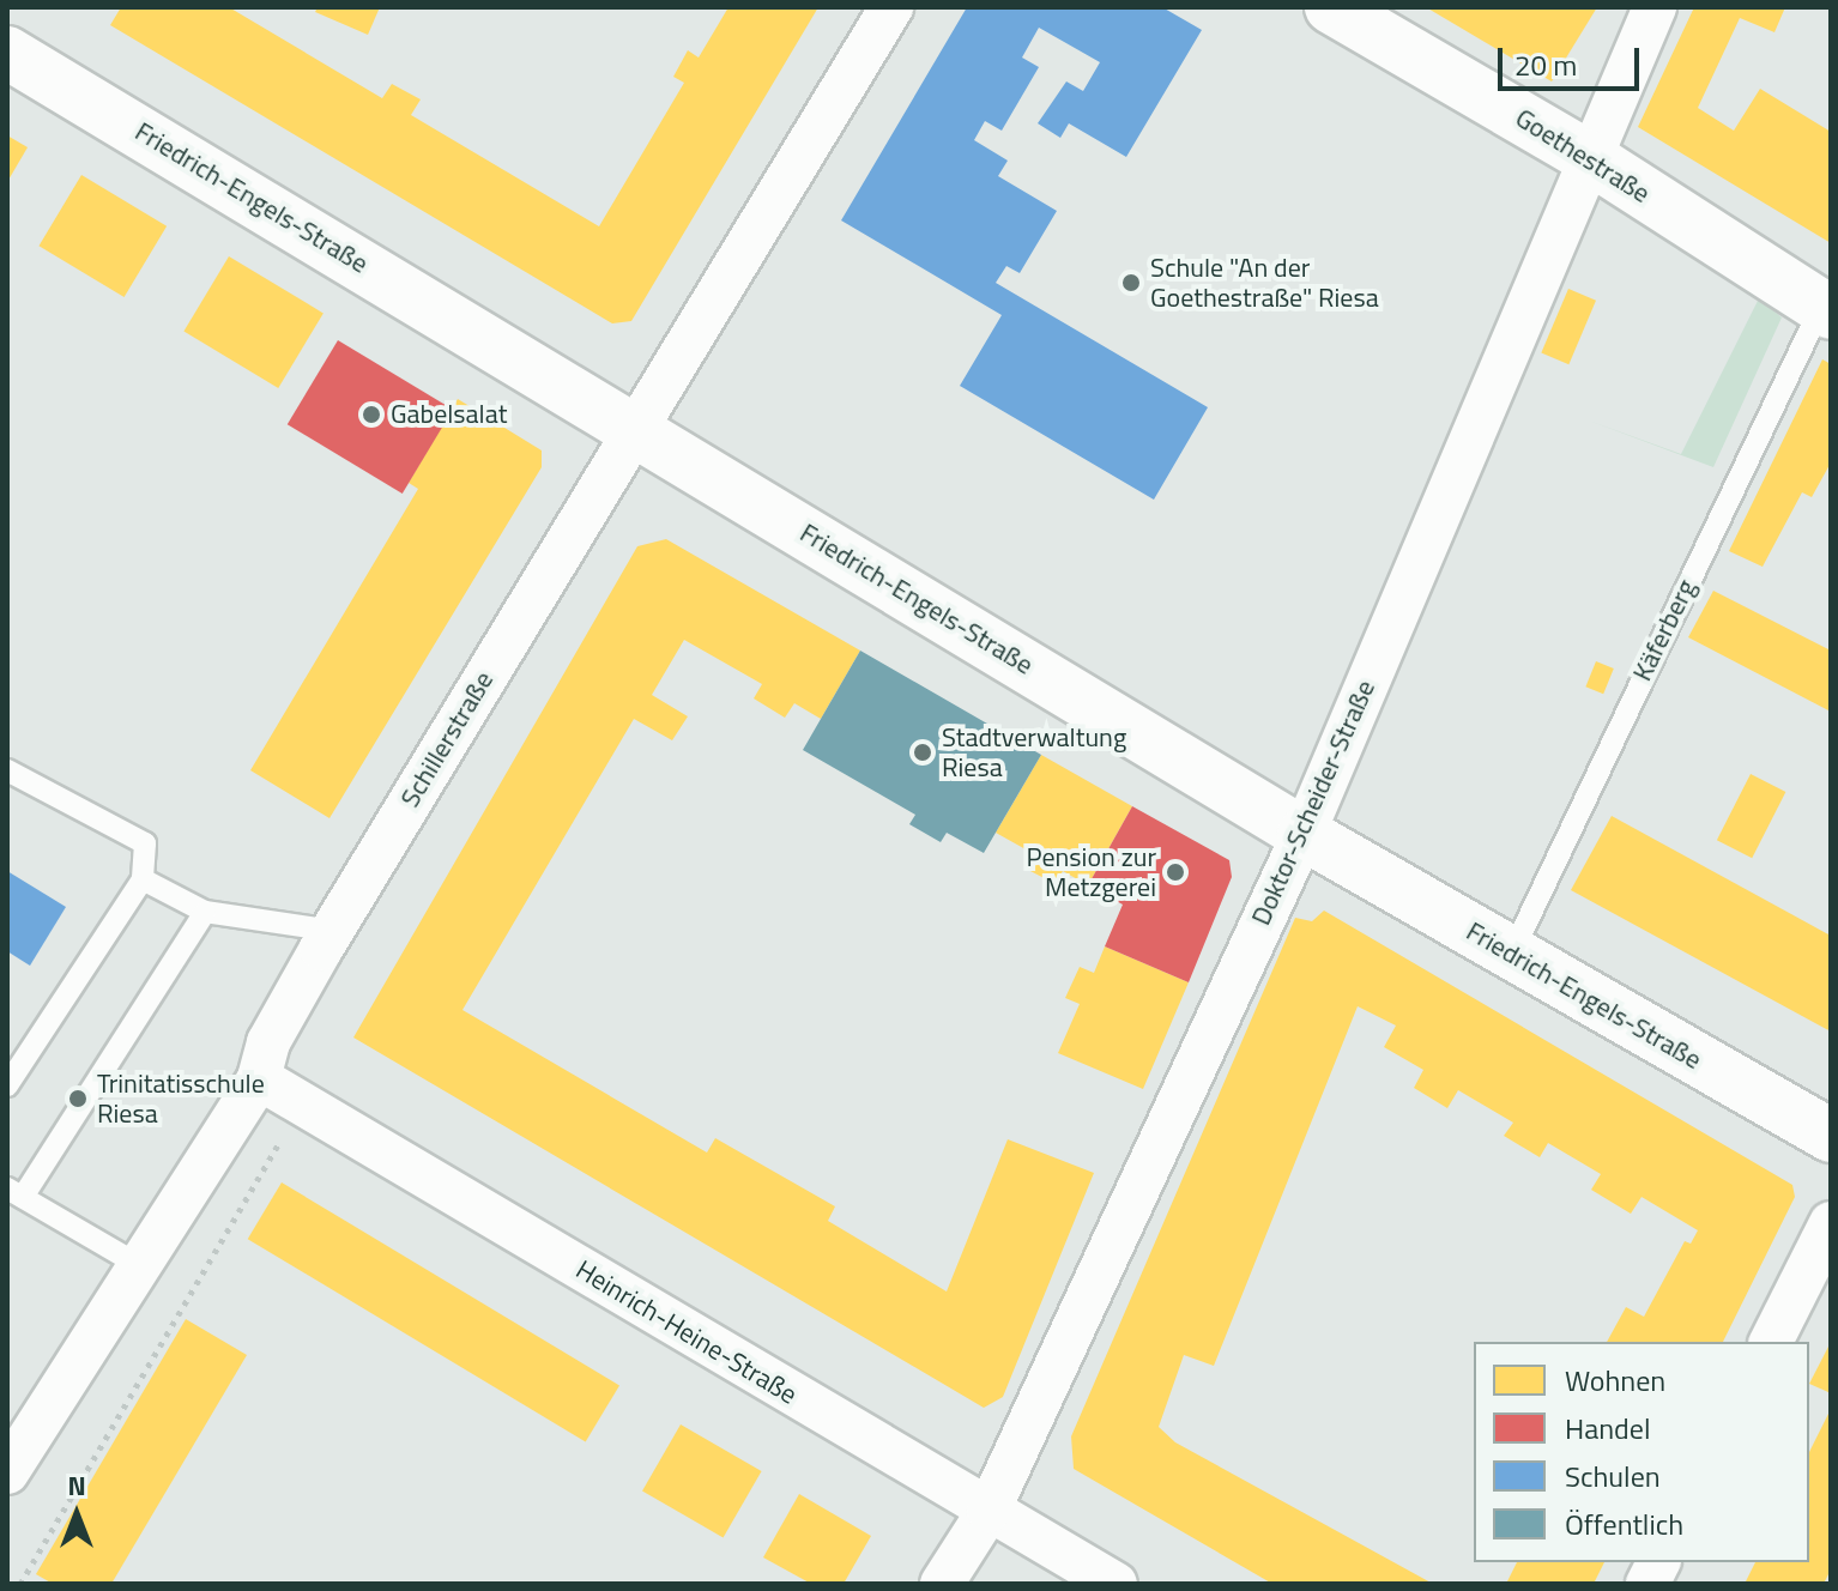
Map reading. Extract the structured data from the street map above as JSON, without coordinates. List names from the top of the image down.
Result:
{
  "streets": {
    "main road": ["Goethestraße", "Friedrich-Engels-Straße"],
    "street": ["Schillerstraße", "Doktor-Scheider-Straße", "Heinrich-Heine-Straße"],
    "lane": ["Käferberg"]
  },
  "crossings": [
    ["Goethestraße", "Käferberg"],
    ["Goethestraße", "Doktor-Scheider-Straße"],
    ["Friedrich-Engels-Straße", "Käferberg"],
    ["Friedrich-Engels-Straße", "Schillerstraße"],
    ["Friedrich-Engels-Straße", "Doktor-Scheider-Straße"],
    ["Schillerstraße", "Heinrich-Heine-Straße"],
    ["Doktor-Scheider-Straße", "Heinrich-Heine-Straße"]
  ],
  "places": [
    "Schule \"An der Goethestraße\" Riesa",
    "Gabelsalat",
    "Stadtverwaltung Riesa",
    "Pension zur Metzgerei",
    "Trinitatisschule Riesa"
  ],
  "legend": [
    "Wohnen",
    "Handel",
    "Schulen",
    "Öffentlich"
  ],
  "scale_bar": "20 m",
  "north": "top"
}
